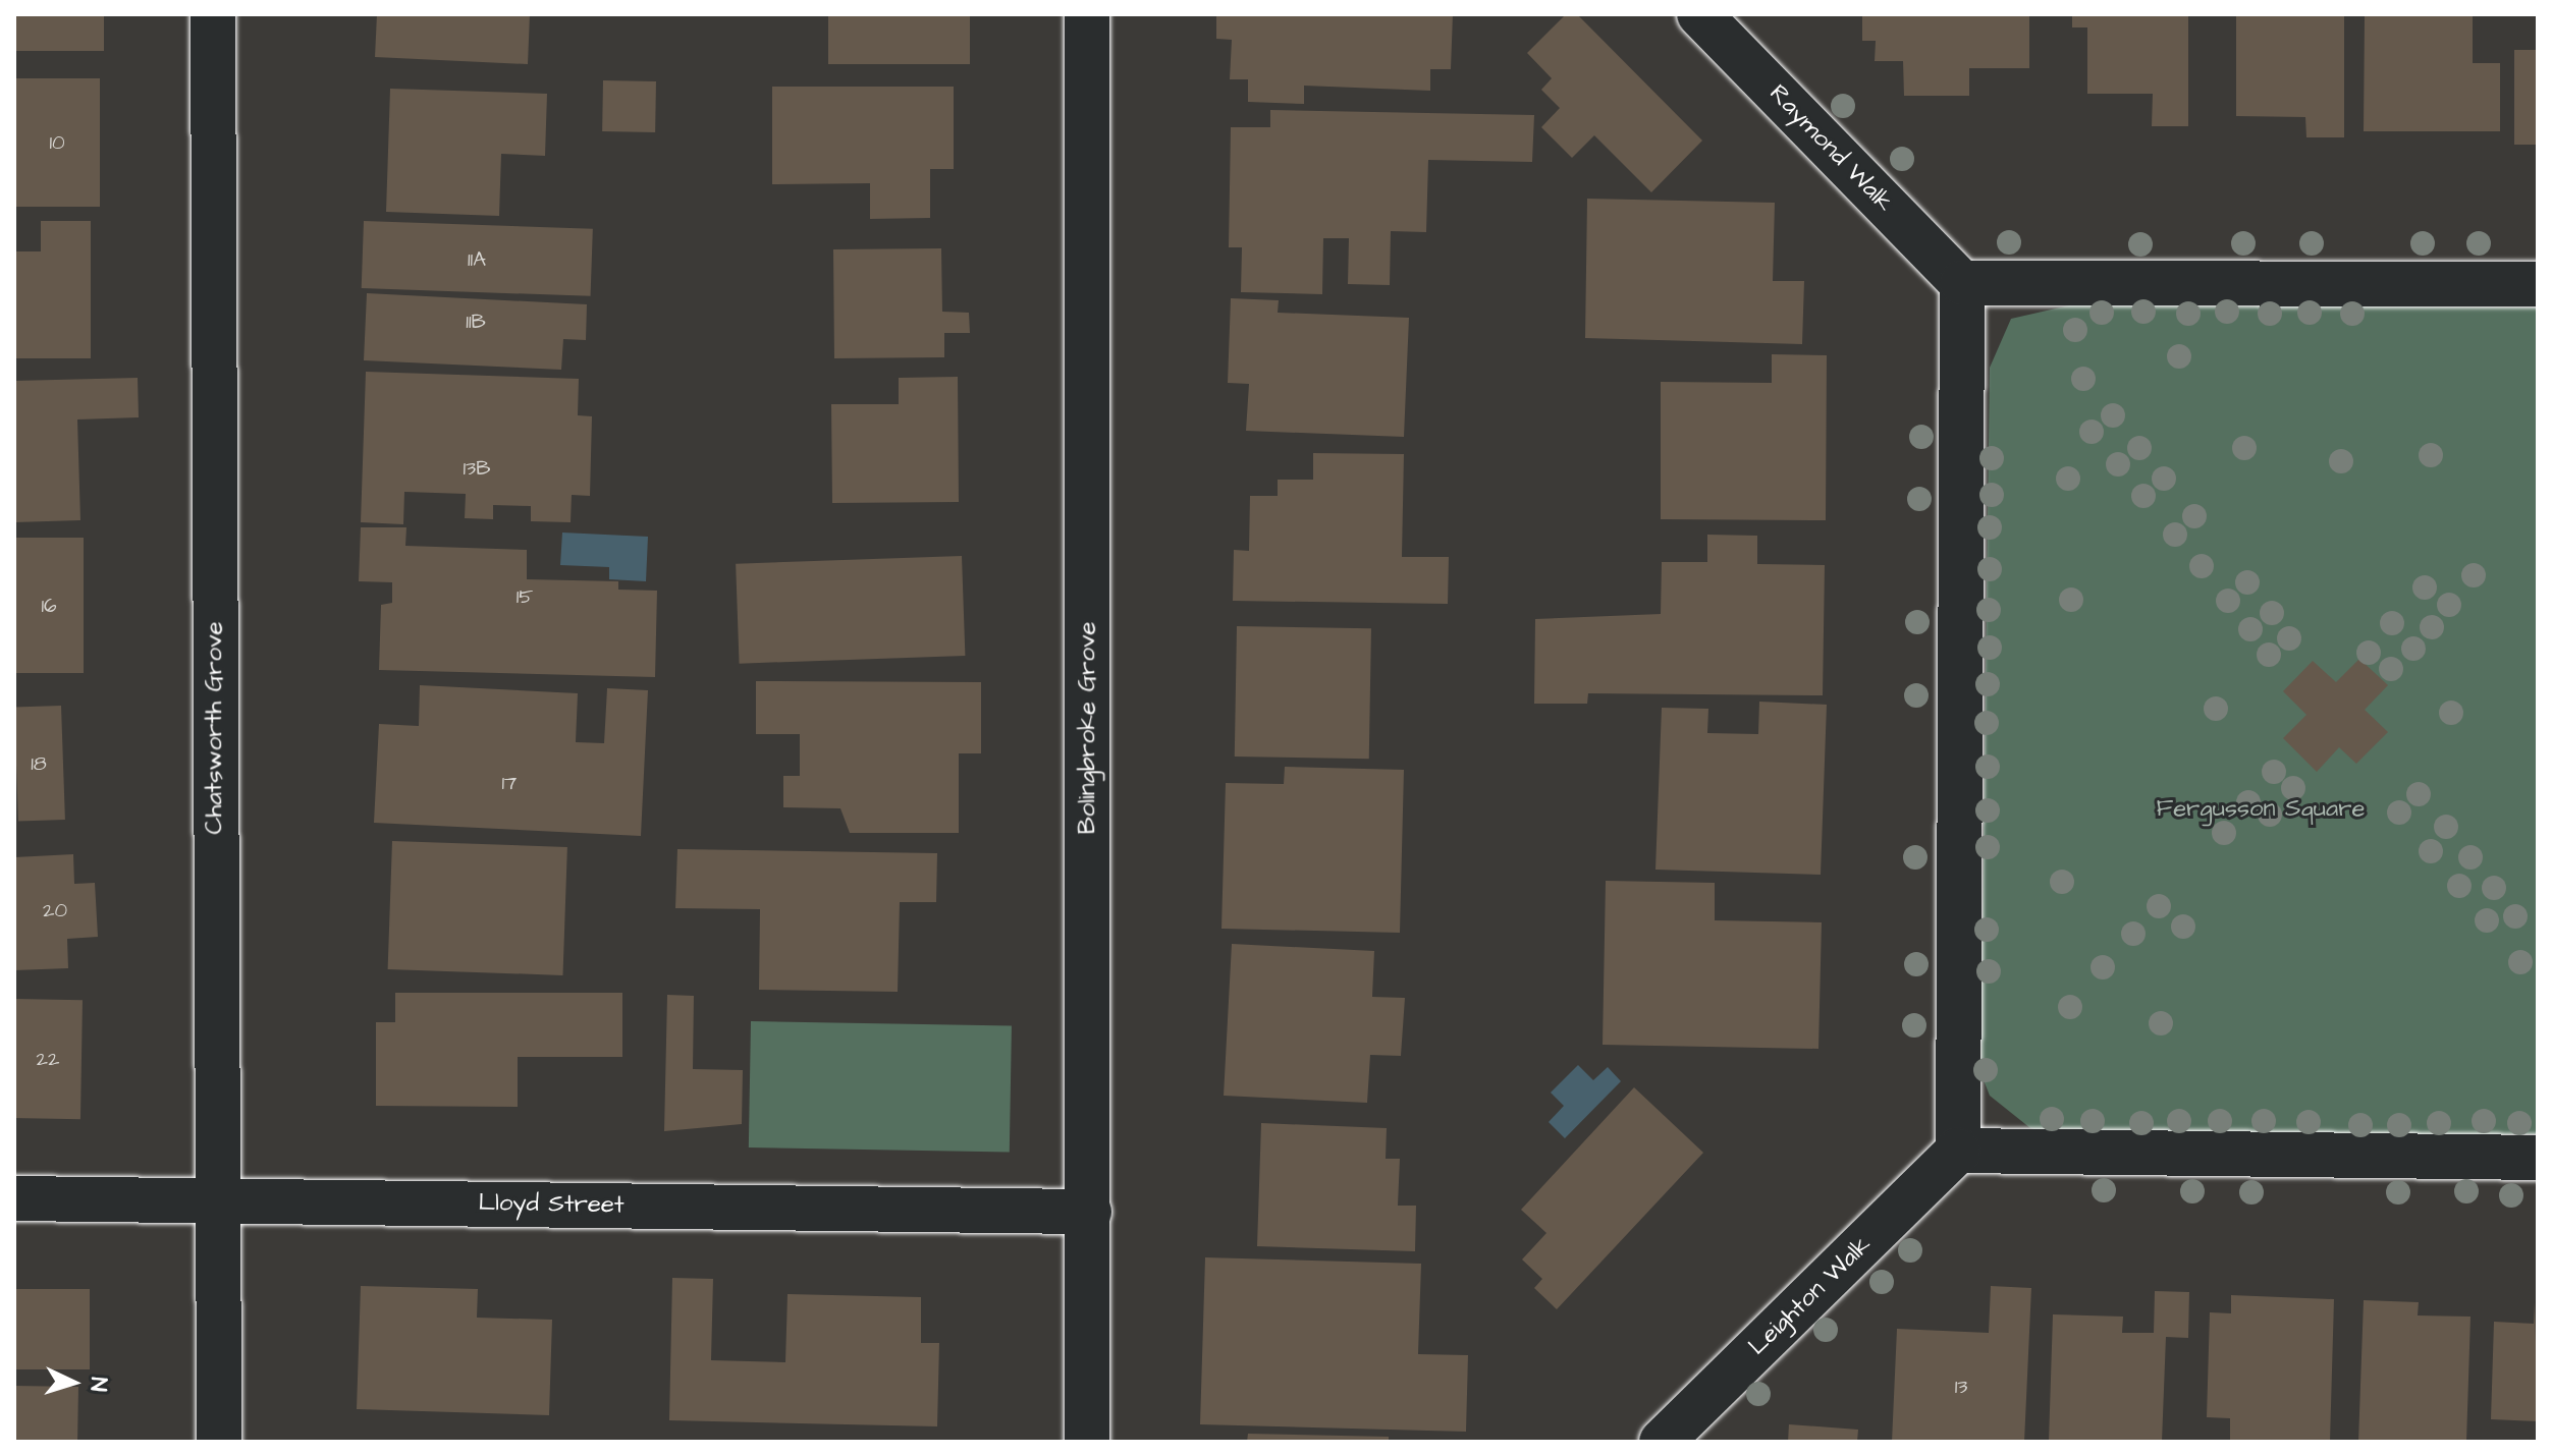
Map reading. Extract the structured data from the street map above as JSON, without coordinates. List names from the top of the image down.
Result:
{
  "streets": {
    "street": [
      "Raymond Walk",
      "Chatsworth Grove",
      "Bolingbroke Grove",
      "Lloyd Street",
      "Leighton Walk"
    ]
  },
  "crossings": [
    ["Chatsworth Grove", "Lloyd Street"],
    ["Bolingbroke Grove", "Lloyd Street"]
  ],
  "parks": ["Fergusson Square"],
  "house_numbers": [
    "10",
    "11A",
    "11B",
    "13B",
    "15",
    "16",
    "18",
    "17",
    "20",
    "22",
    "13"
  ],
  "north": "right"
}
